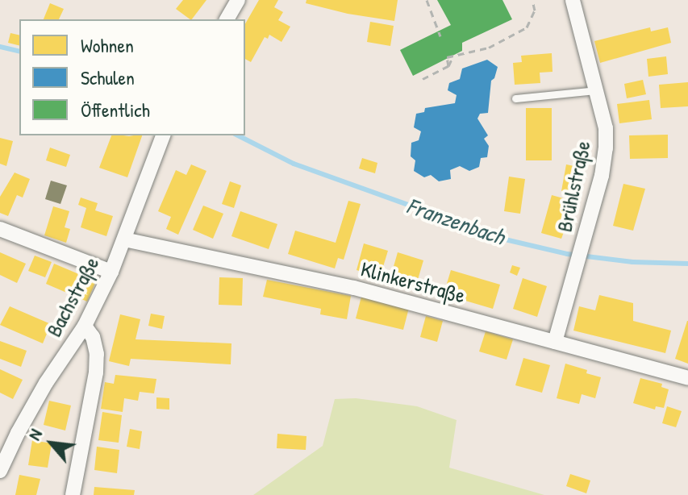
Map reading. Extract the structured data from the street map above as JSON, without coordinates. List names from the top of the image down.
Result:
{
  "streets": {
    "street": ["Brühlstraße", "Klinkerstraße", "Bachstraße"]
  },
  "crossings": [
    ["Brühlstraße", "Klinkerstraße"],
    ["Klinkerstraße", "Bachstraße"]
  ],
  "water": ["Franzenbach"],
  "legend": ["Wohnen", "Schulen", "Öffentlich"],
  "north": "top left"
}
